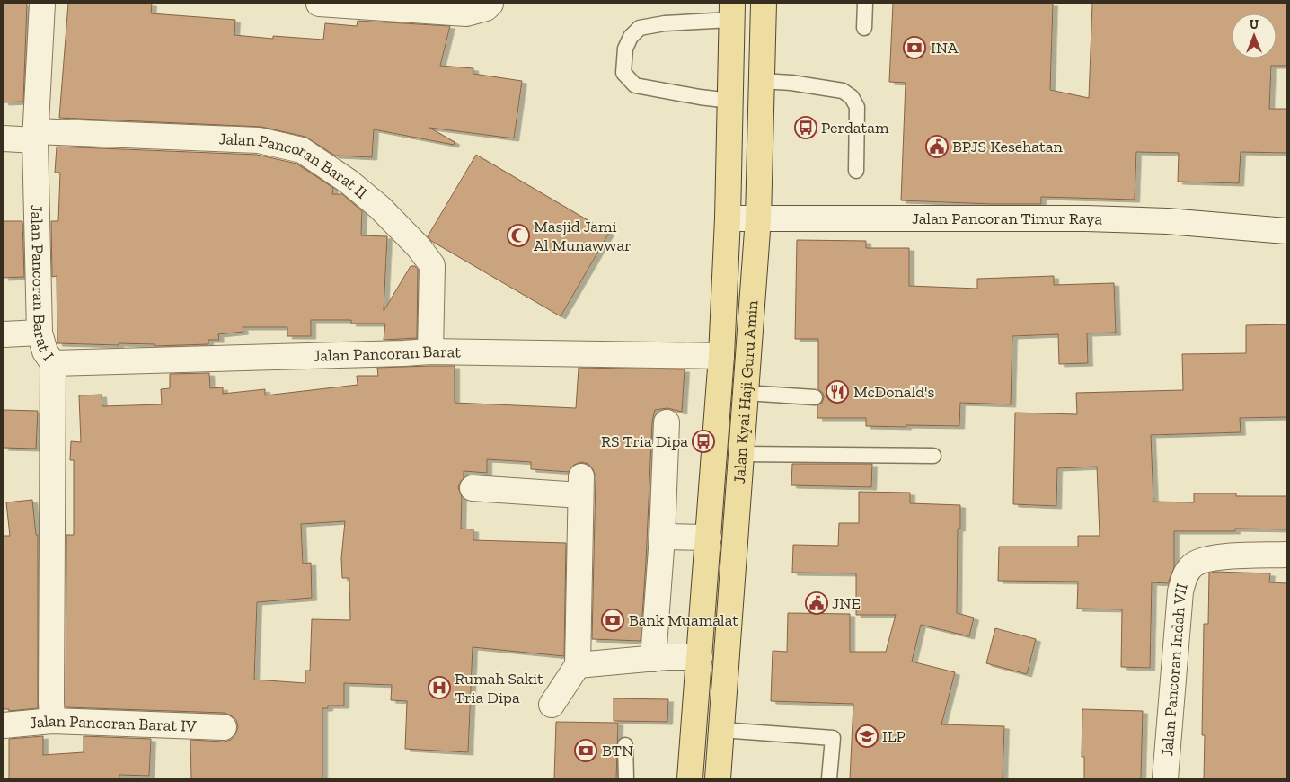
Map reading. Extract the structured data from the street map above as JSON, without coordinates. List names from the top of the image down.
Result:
{
  "streets": {
    "main road": ["Jalan Kyai Haji Guru Amin"],
    "street": [
      "Jalan Pancoran Barat II",
      "Jalan Pancoran Timur Raya",
      "Jalan Pancoran Barat I",
      "Jalan Pancoran Barat",
      "Jalan Pancoran Indah VII",
      "Jalan Pancoran Barat IV"
    ]
  },
  "crossings": [
    ["Jalan Pancoran Barat II", "Jalan Pancoran Barat I"],
    ["Jalan Pancoran Barat II", "Jalan Pancoran Barat"],
    ["Jalan Pancoran Timur Raya", "Jalan Kyai Haji Guru Amin"],
    ["Jalan Pancoran Barat I", "Jalan Pancoran Barat"],
    ["Jalan Pancoran Barat I", "Jalan Pancoran Barat IV"],
    ["Jalan Pancoran Barat", "Jalan Kyai Haji Guru Amin"]
  ],
  "places": {
    "bank": ["INA", "Bank Muamalat", "BTN"],
    "bus stop": ["Perdatam", "RS Tria Dipa"],
    "public building": ["BPJS Kesehatan", "JNE"],
    "mosque": ["Masjid Jami Al Munawwar"],
    "restaurant": ["McDonald's"],
    "hospital": ["Rumah Sakit Tria Dipa"],
    "school or university": ["ILP"]
  },
  "north": "top"
}
